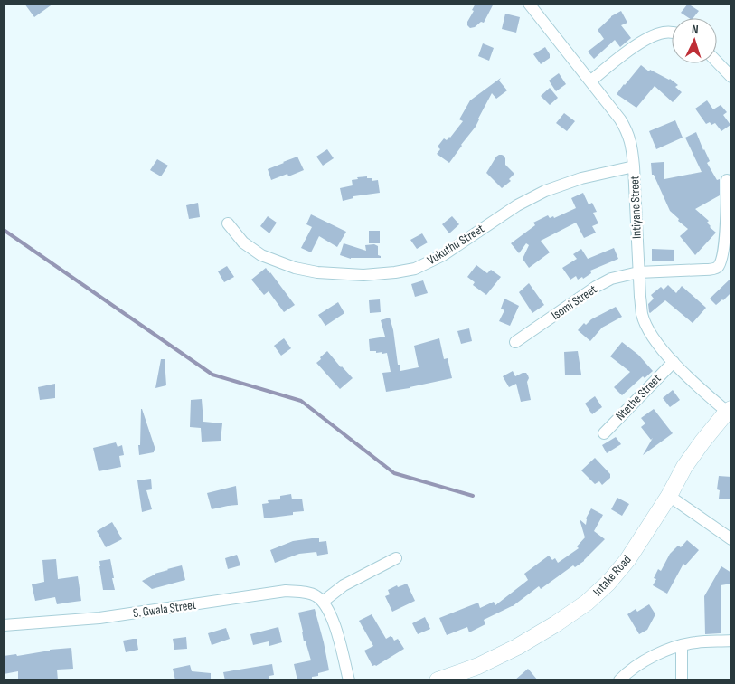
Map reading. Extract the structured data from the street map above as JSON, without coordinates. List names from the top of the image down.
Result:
{
  "streets": {
    "street": [
      "Intiyane Street",
      "Vukuthu Street",
      "Isomi Street",
      "Ntethe Street",
      "Intake Road",
      "S. Gwala Street"
    ]
  },
  "crossings": [
    ["Intiyane Street", "Vukuthu Street"],
    ["Intiyane Street", "Isomi Street"],
    ["Intiyane Street", "Ntethe Street"],
    ["Intiyane Street", "Intake Road"]
  ],
  "north": "top"
}
